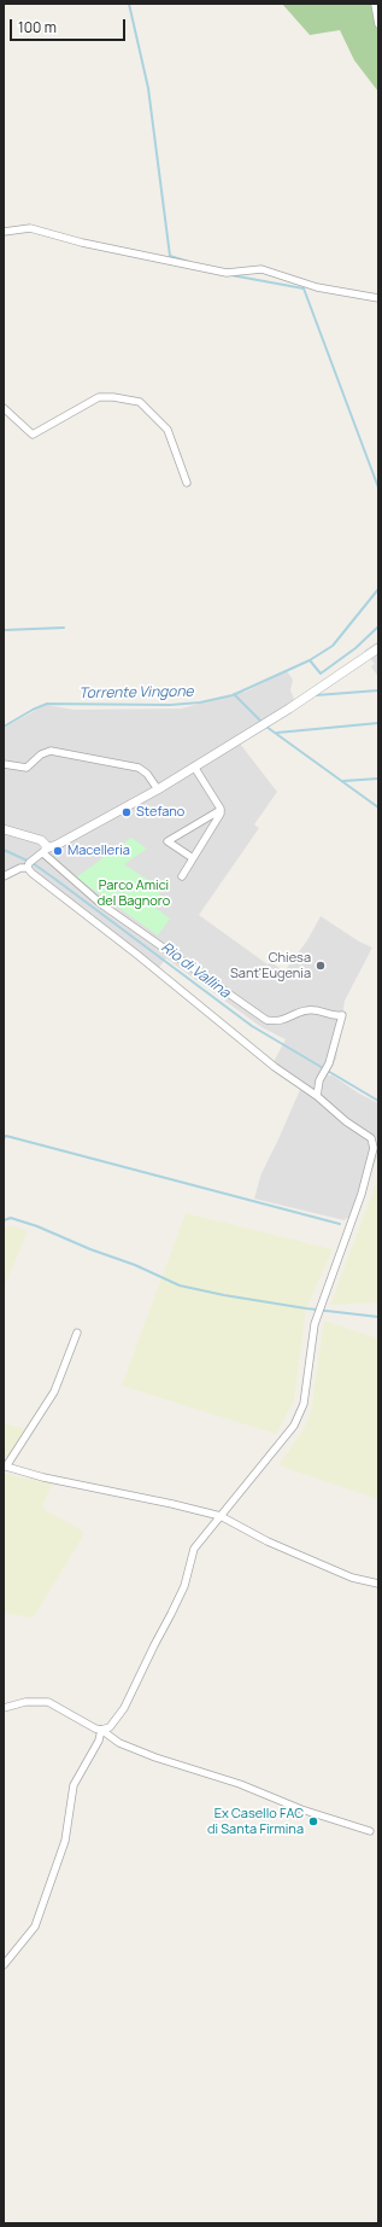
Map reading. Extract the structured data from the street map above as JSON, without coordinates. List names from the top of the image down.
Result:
{
  "water": ["Torrente Vingone", "Rio di Vallina"],
  "parks": ["Parco Amici del Bagnoro"],
  "places": [
    "Stefano",
    "Macelleria",
    "Chiesa Sant'Eugenia",
    "Ex Casello FAC di Santa Firmina"
  ],
  "scale_bar": "100 m"
}
